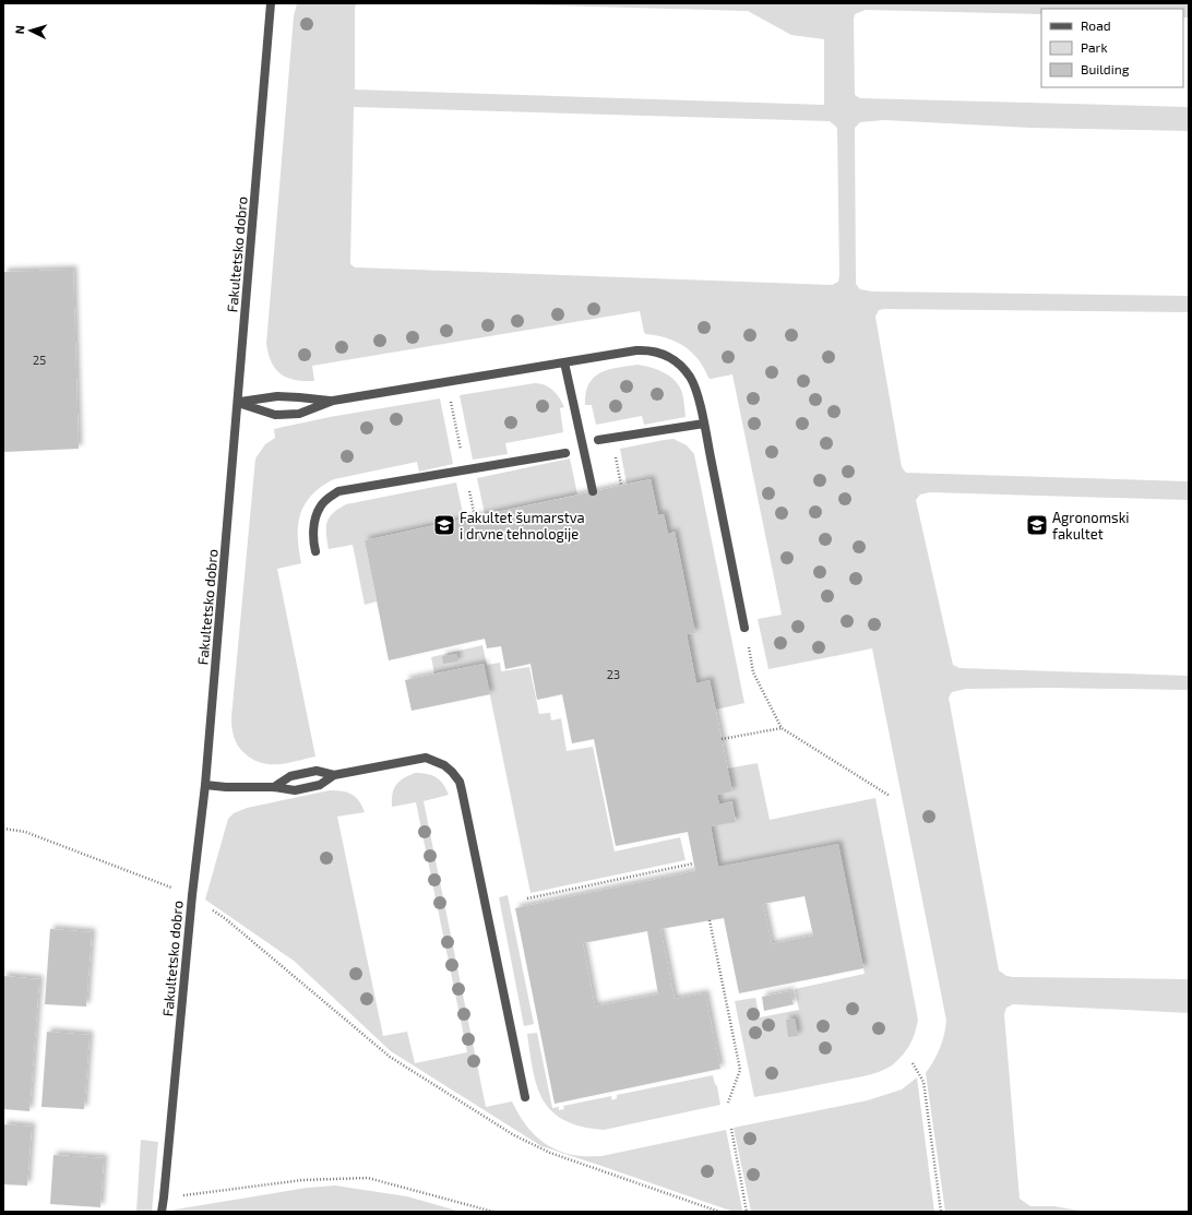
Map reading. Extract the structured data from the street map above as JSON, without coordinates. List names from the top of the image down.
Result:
{
  "streets": {
    "street": ["Fakultetsko dobro"]
  },
  "places": {
    "school or university": ["Fakultet šumarstva i drvne tehnologije", "Agronomski fakultet"]
  },
  "house_numbers": ["25", "23"],
  "legend": ["Road", "Park", "Building"],
  "north": "left"
}
